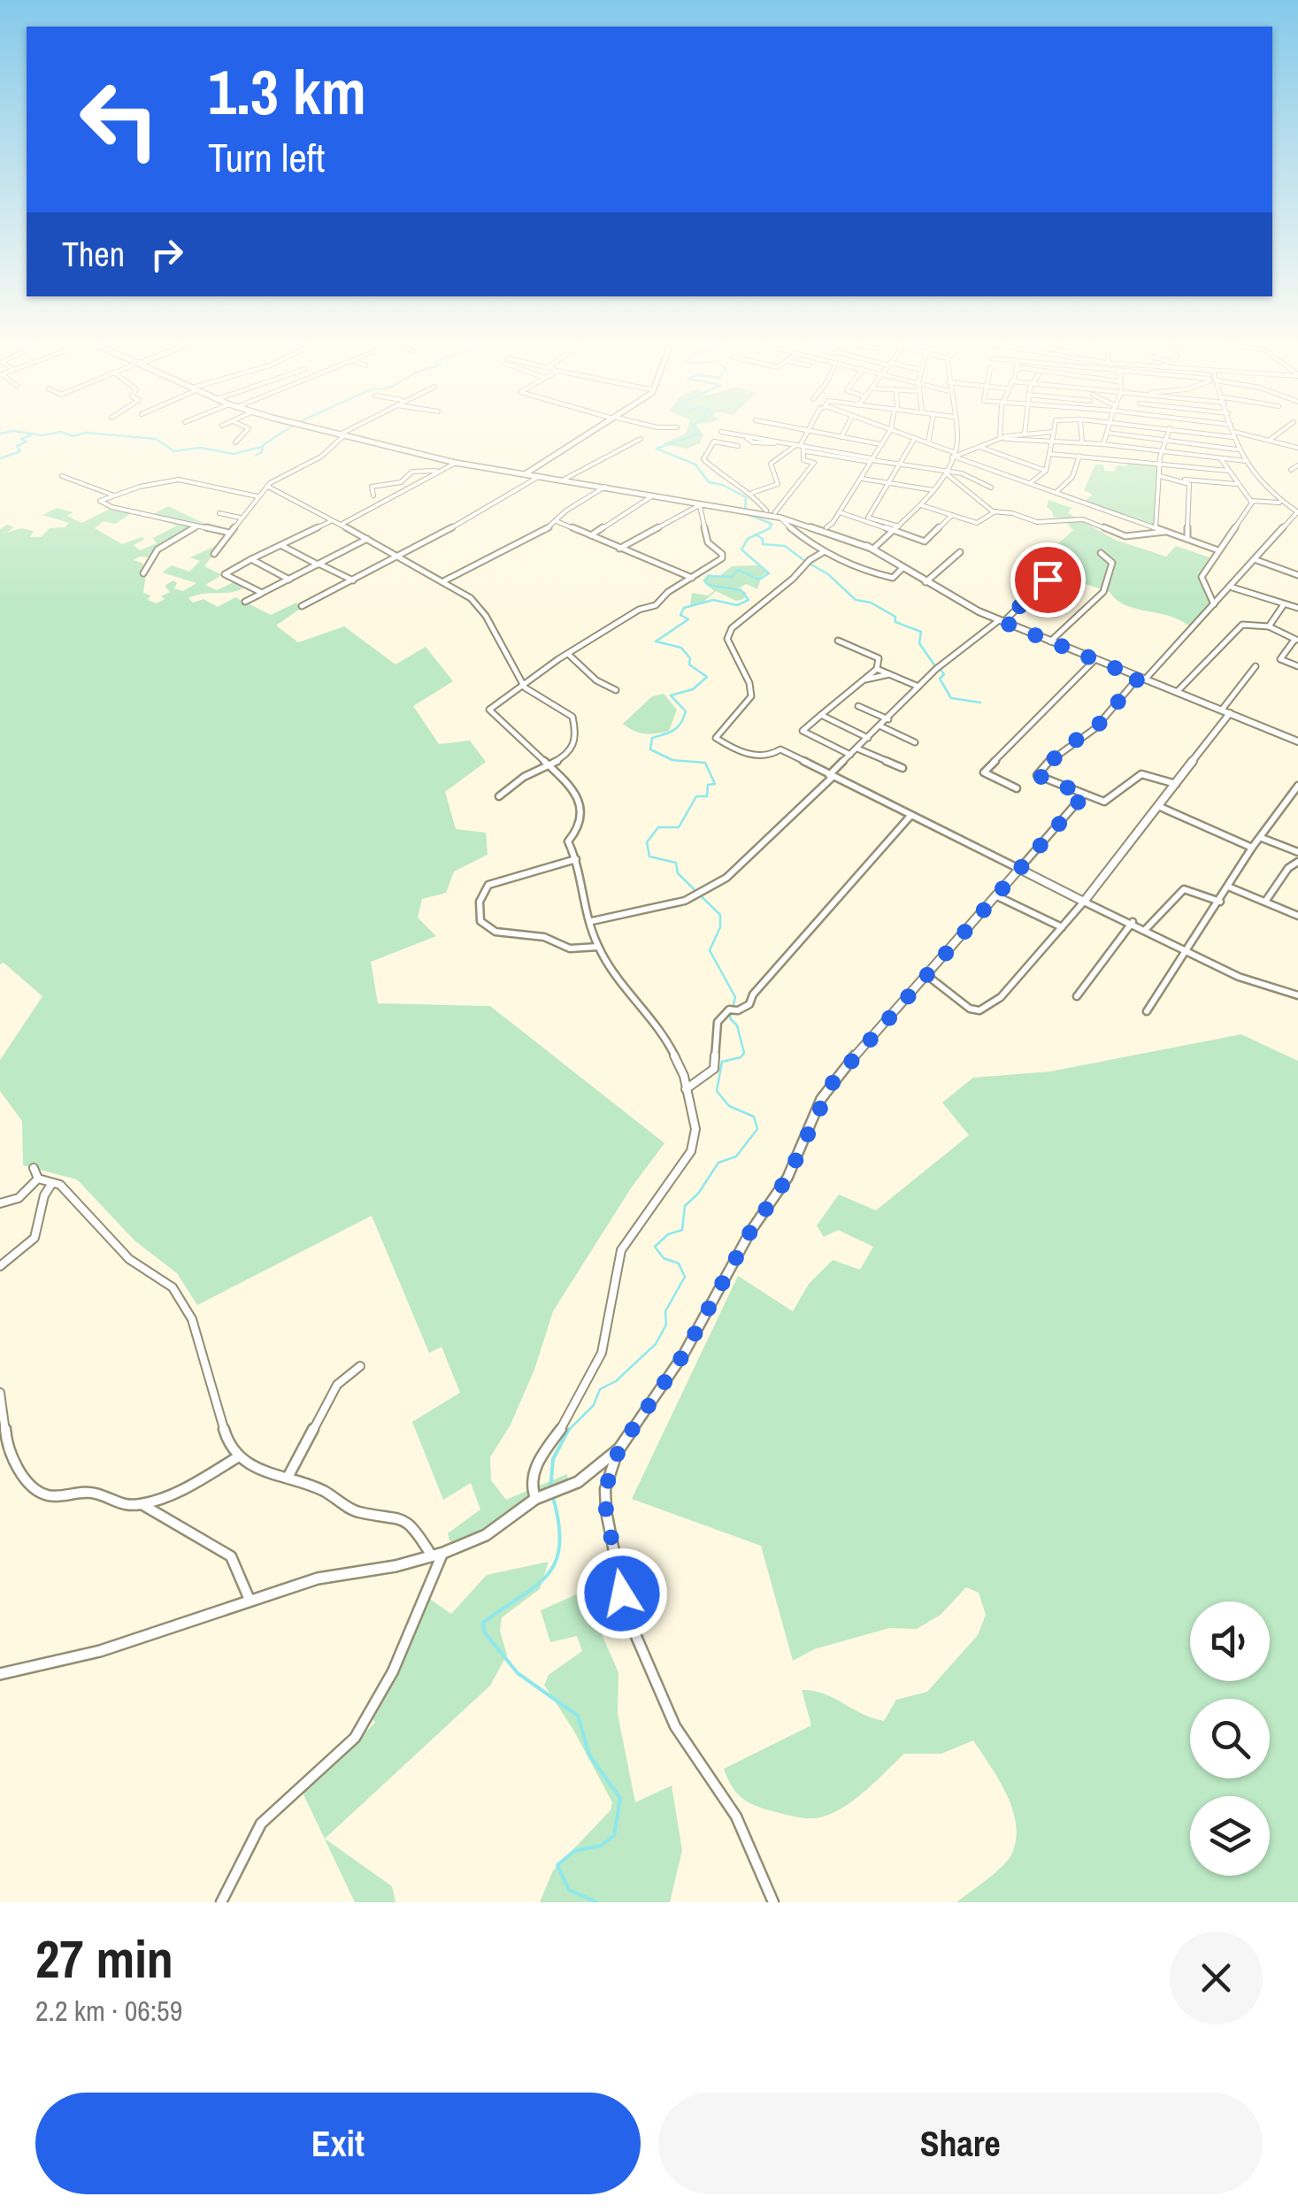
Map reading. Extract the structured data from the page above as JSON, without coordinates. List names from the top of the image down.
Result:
{
  "page": {
    "turn": ["1.3 km", "Turn left"],
    "then": "Then",
    "heading": ["27 min", "2.2 km · 06:59"],
    "buttons": ["Exit", "Share"]
  }
}
